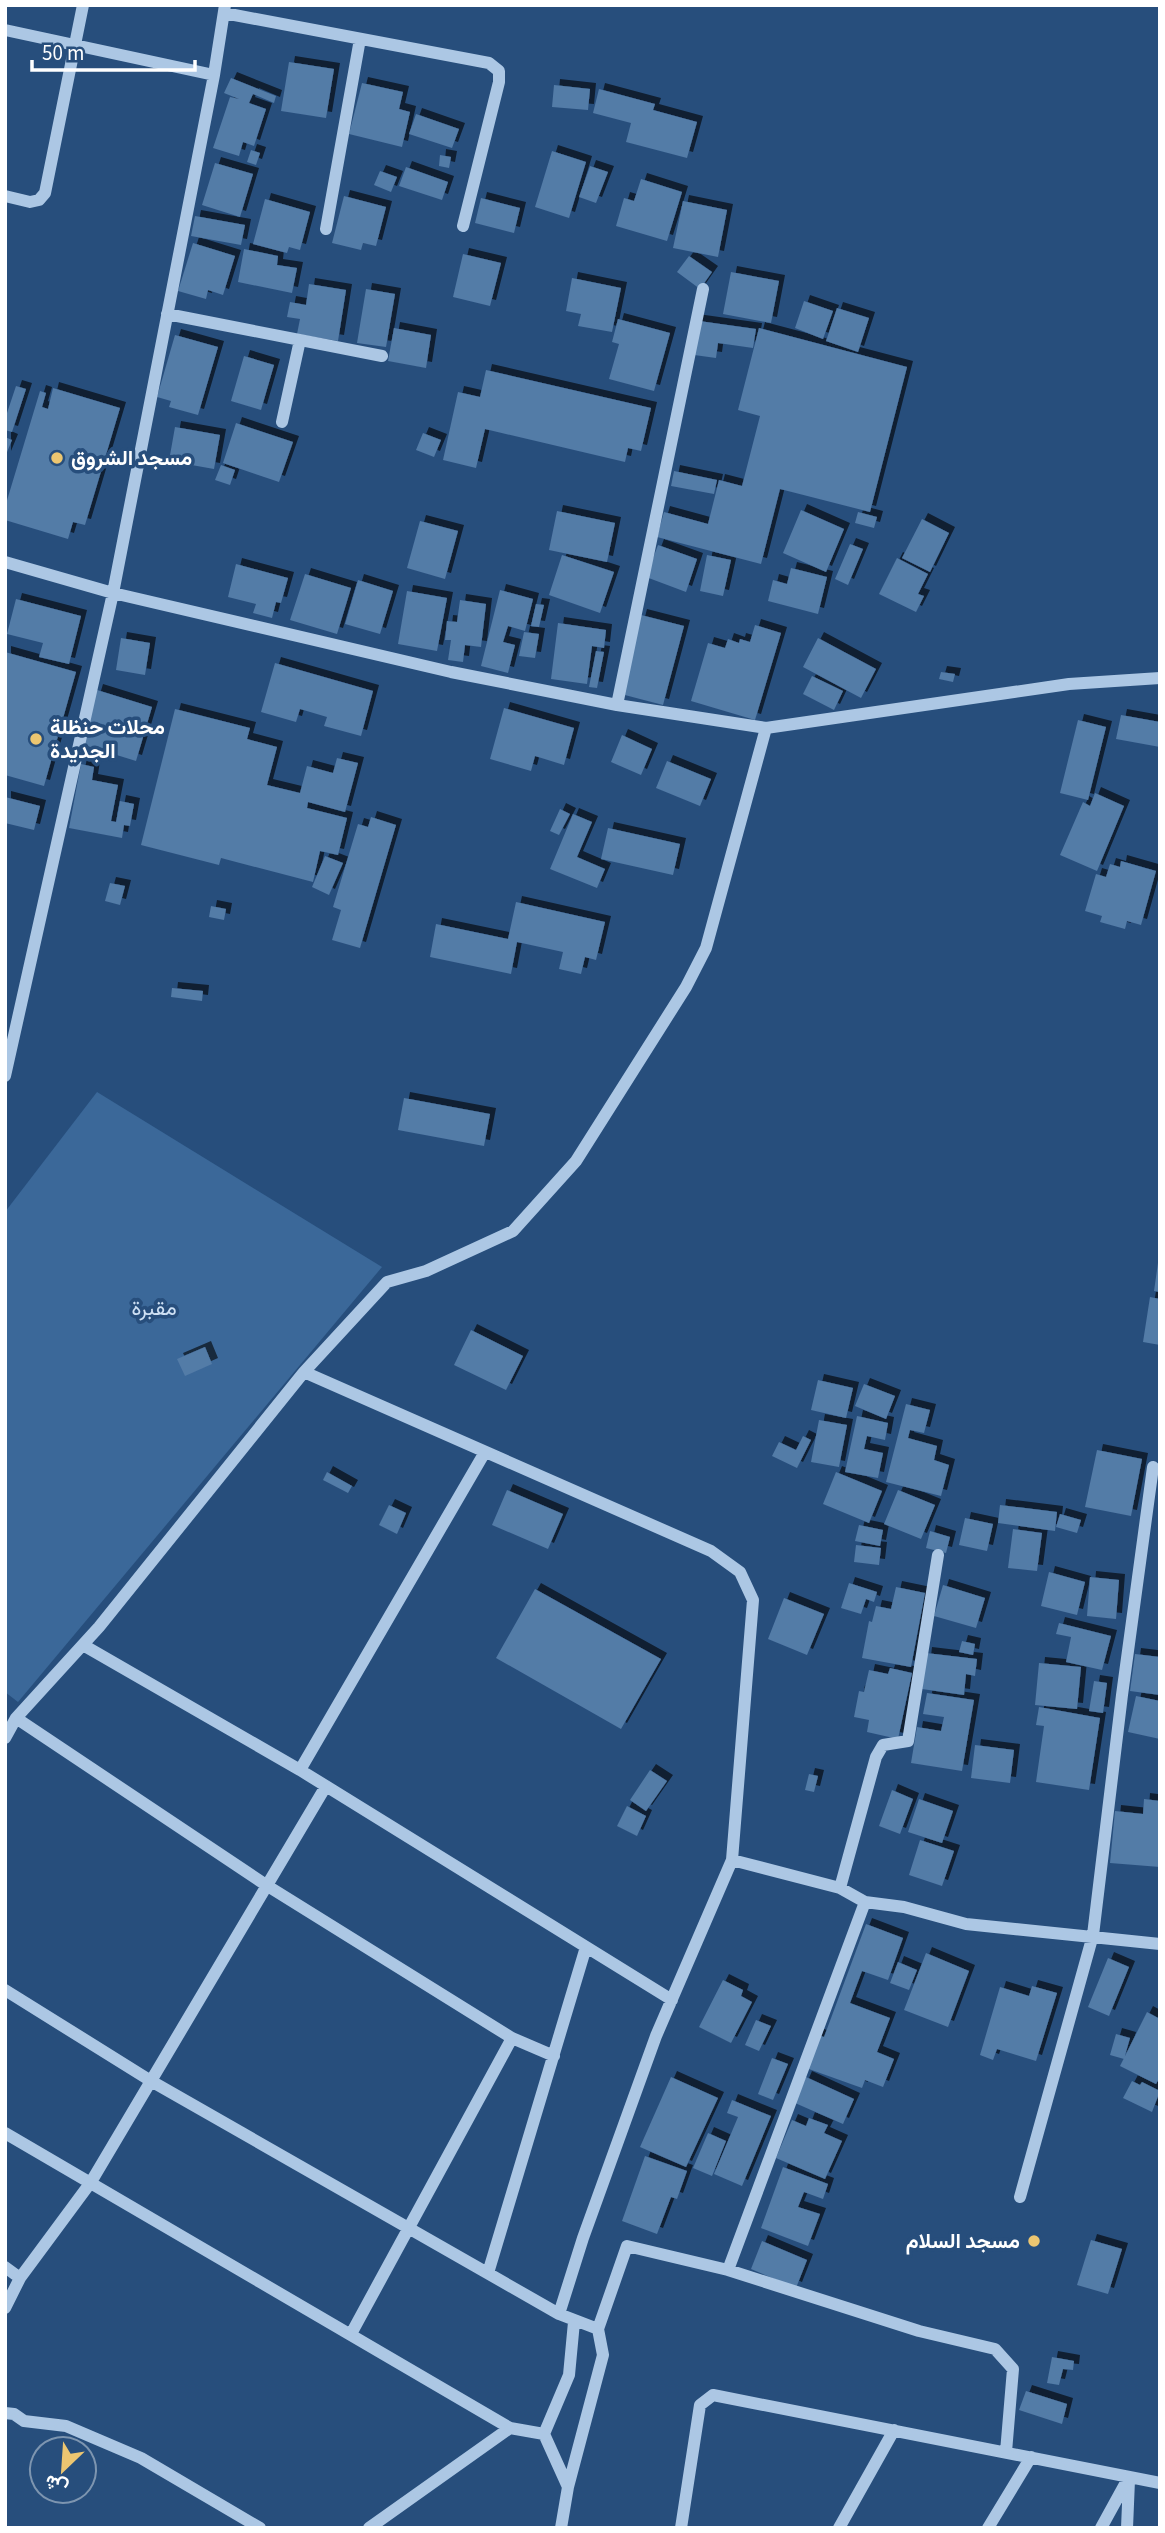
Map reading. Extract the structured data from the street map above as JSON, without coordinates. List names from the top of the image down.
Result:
{
  "parks": ["مقبرة"],
  "places": ["مسجد الشروق", "محلات حنظلة الجديدة", "مسجد السلام"],
  "scale_bar": "50 m",
  "north": "bottom left"
}
